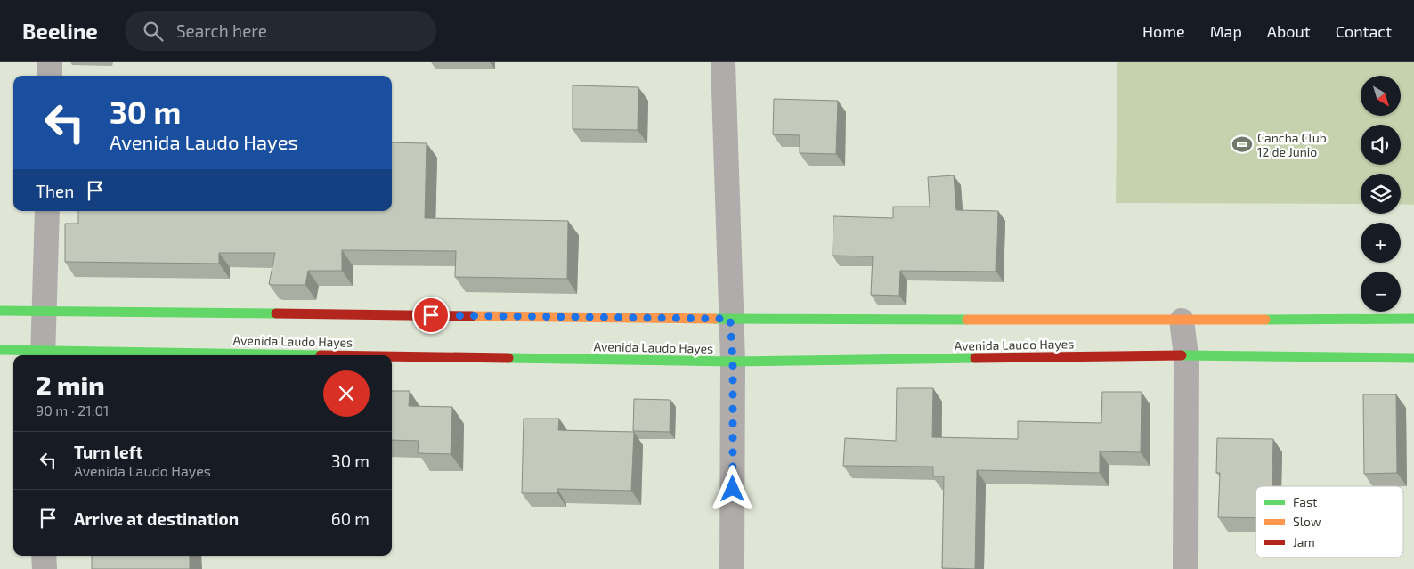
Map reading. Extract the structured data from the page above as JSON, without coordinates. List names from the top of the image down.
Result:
{
  "streets": {
    "street": ["Avenida Laudo Hayes"]
  },
  "places": {
    "sports": ["Cancha Club 12 de Junio"]
  },
  "legend": ["Fast", "Slow", "Jam"],
  "north": "bottom right",
  "page": {
    "header": "Beeline",
    "search": "Search here",
    "nav": [
      "Home",
      "Map",
      "About",
      "Contact"
    ],
    "map_buttons": ["+", "−"],
    "turn": ["30 m", "Avenida Laudo Hayes"],
    "then": "Then",
    "heading": ["2 min", "90 m · 21:01"],
    "list": [
      {
        "name": "Turn left",
        "note": "Avenida Laudo Hayes",
        "value": "30 m"
      },
      {
        "name": "Arrive at destination",
        "value": "60 m"
      }
    ]
  }
}
